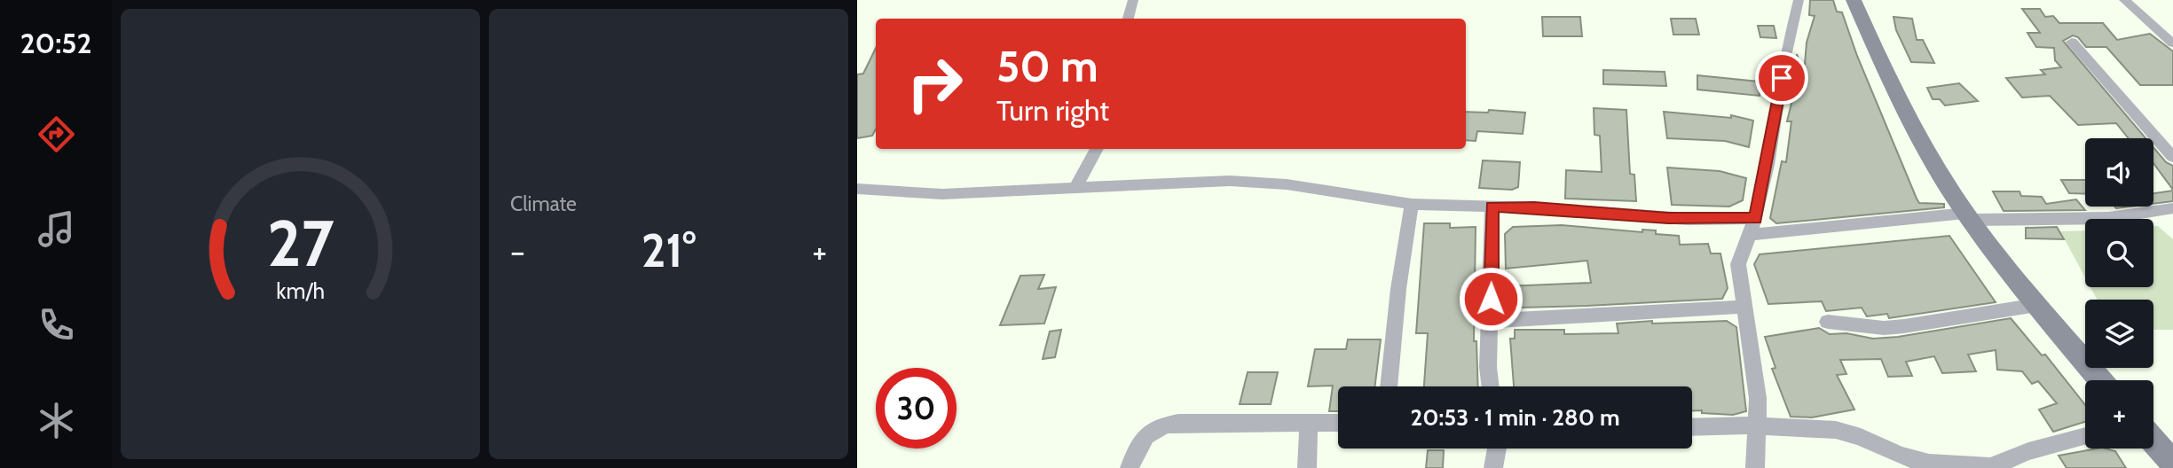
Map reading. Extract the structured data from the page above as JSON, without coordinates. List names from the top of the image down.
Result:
{
  "page": {
    "tabs": "20:52",
    "tile": "Climate",
    "turn": ["50 m", "Turn right"],
    "map_buttons": "+",
    "heat": ["−", "21°", "+"],
    "limit": "30",
    "trip": "20:53 · 1 min · 280 m",
    "gauge": ["27", "km/h"]
  }
}
